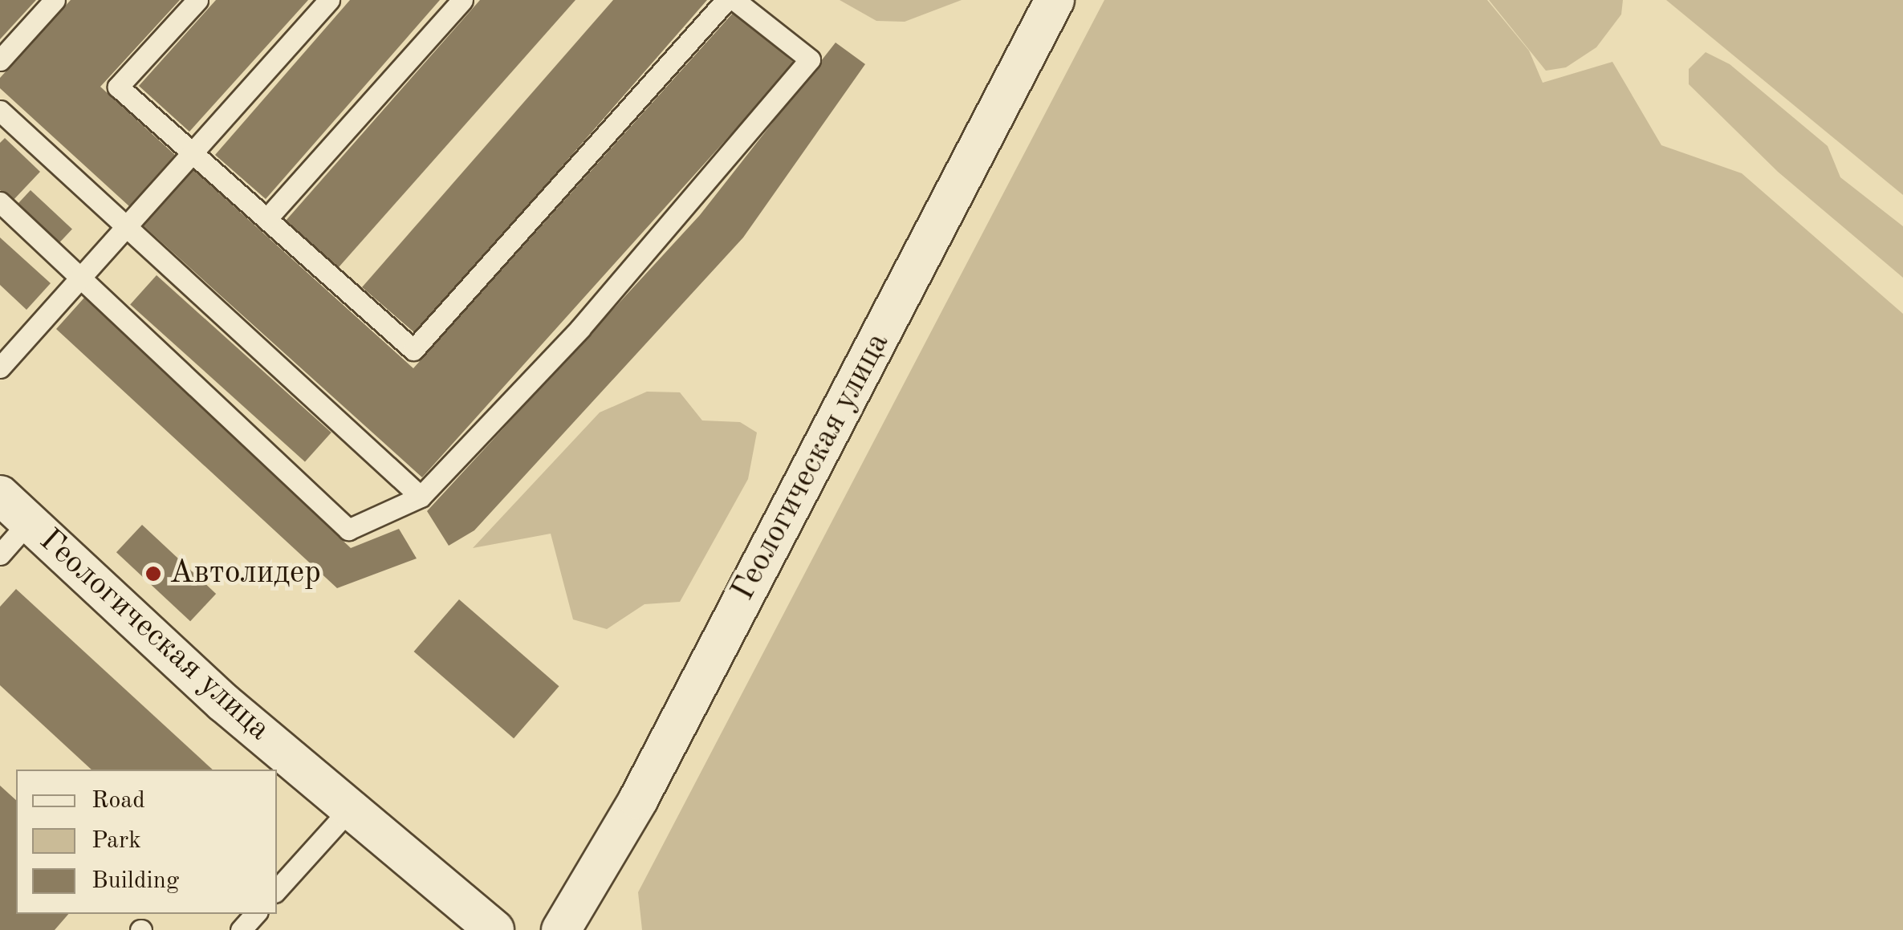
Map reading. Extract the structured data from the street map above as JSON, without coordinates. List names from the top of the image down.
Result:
{
  "streets": {
    "street": ["Геологическая улица"]
  },
  "places": ["Автолидер"],
  "legend": ["Road", "Park", "Building"]
}
